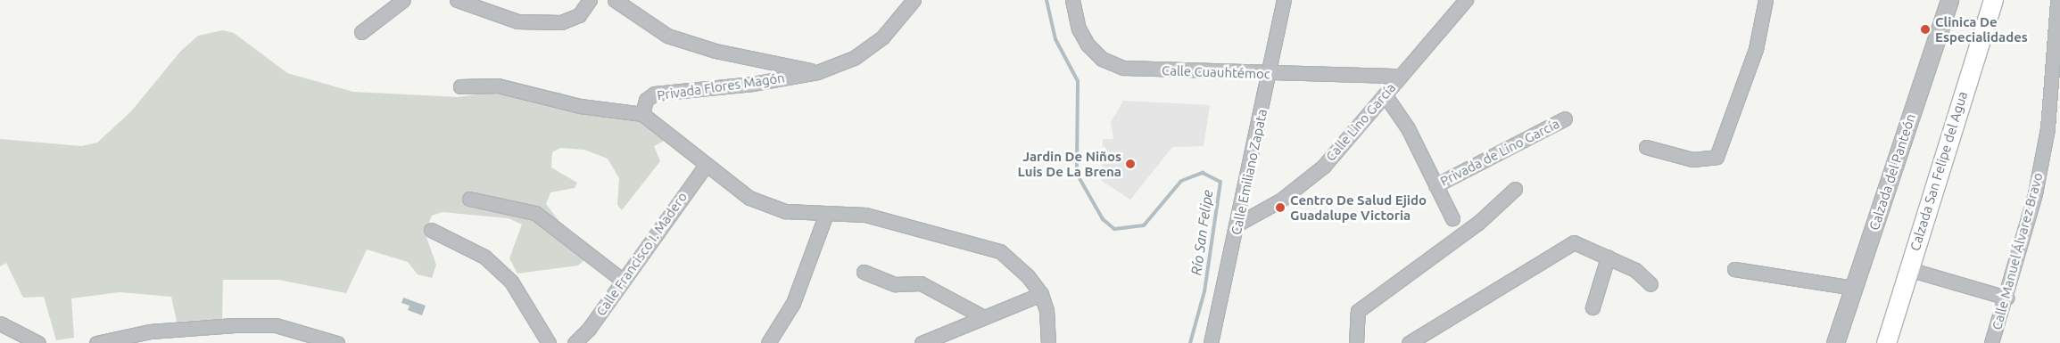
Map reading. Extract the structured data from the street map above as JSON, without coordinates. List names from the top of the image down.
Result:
{
  "streets": {
    "main road": ["Calzada San Felipe del Agua"],
    "street": [
      "Calle Cuauhtémoc",
      "Privada Flores Magón",
      "Calle Lino García",
      "Privada de Lino García",
      "Calle Emiliano Zapata",
      "Calzada del Panteón",
      "Calle Manuel Álvarez Bravo",
      "Calle Francisco I. Madero"
    ]
  },
  "crossings": [
    ["Calle Cuauhtémoc", "Calle Lino García"],
    ["Calle Cuauhtémoc", "Calle Emiliano Zapata"],
    ["Privada Flores Magón", "Calle Francisco I. Madero"],
    ["Calle Lino García", "Calle Emiliano Zapata"]
  ],
  "water": ["Río San Felipe"],
  "places": ["Clinica De Especialidades", "Jardin De Niños Luis De La Brena", "Centro De Salud Ejido Guadalupe Victoria"]
}
